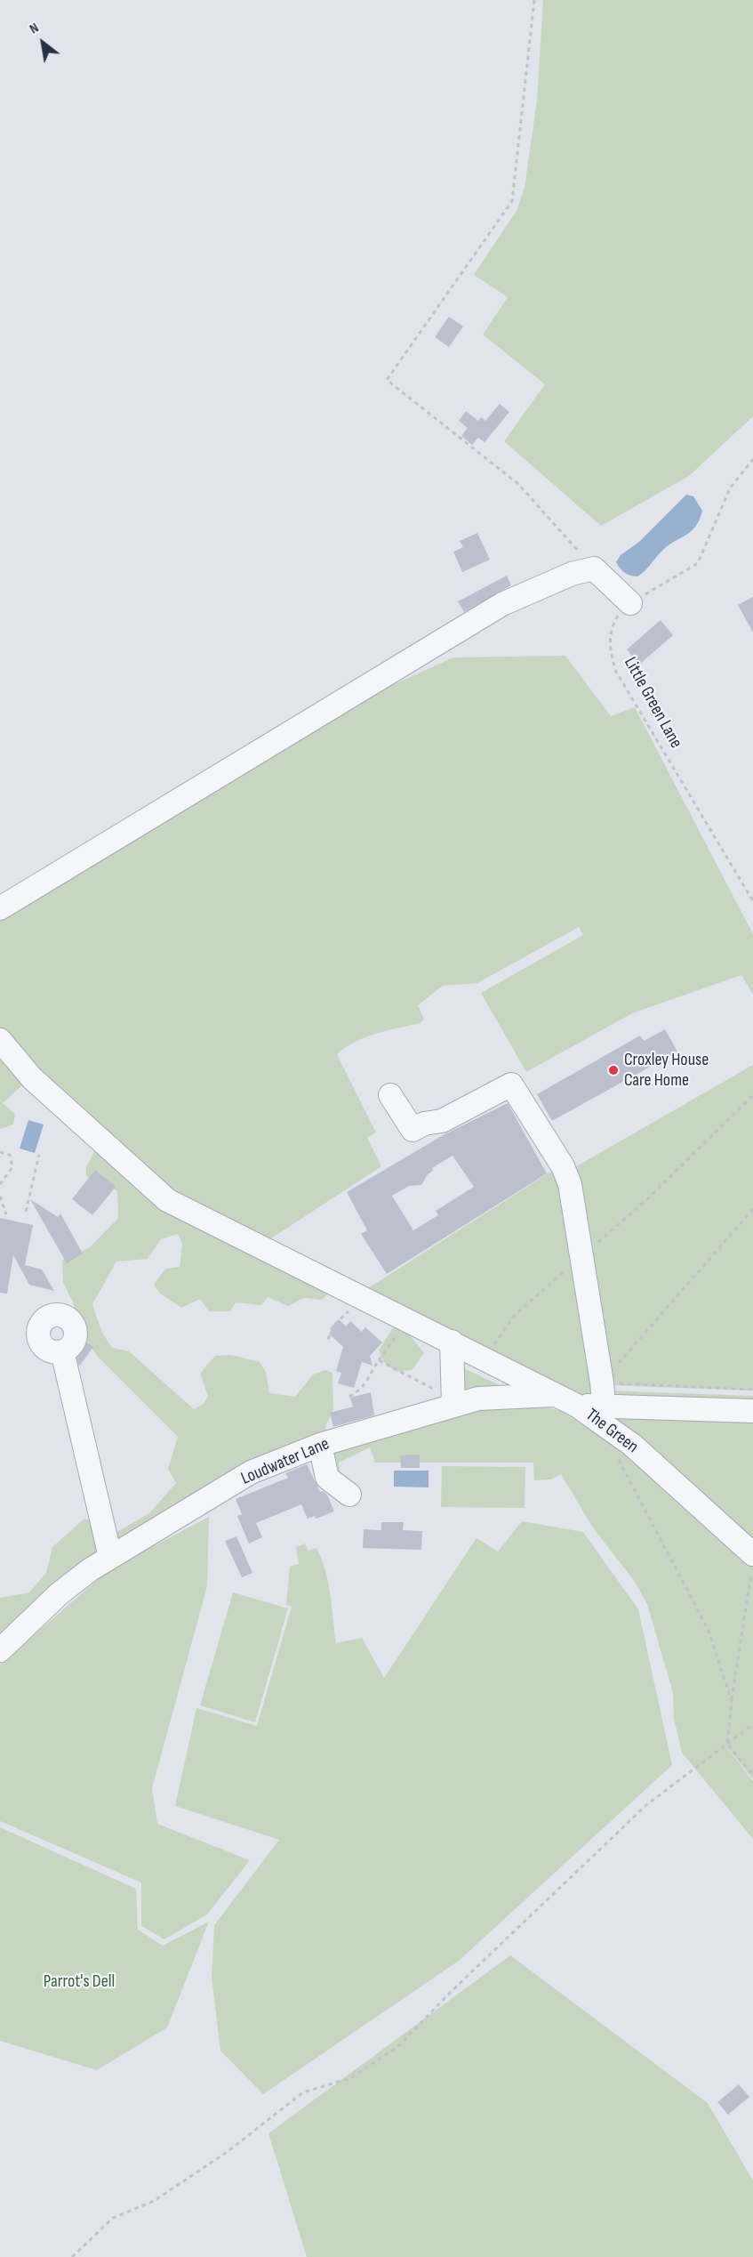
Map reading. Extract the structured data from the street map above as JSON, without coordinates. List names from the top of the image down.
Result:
{
  "streets": {
    "street": ["The Green", "Loudwater Lane"],
    "path": ["Little Green Lane"]
  },
  "parks": ["Parrot's Dell"],
  "places": ["Croxley House Care Home"],
  "north": "top left"
}
